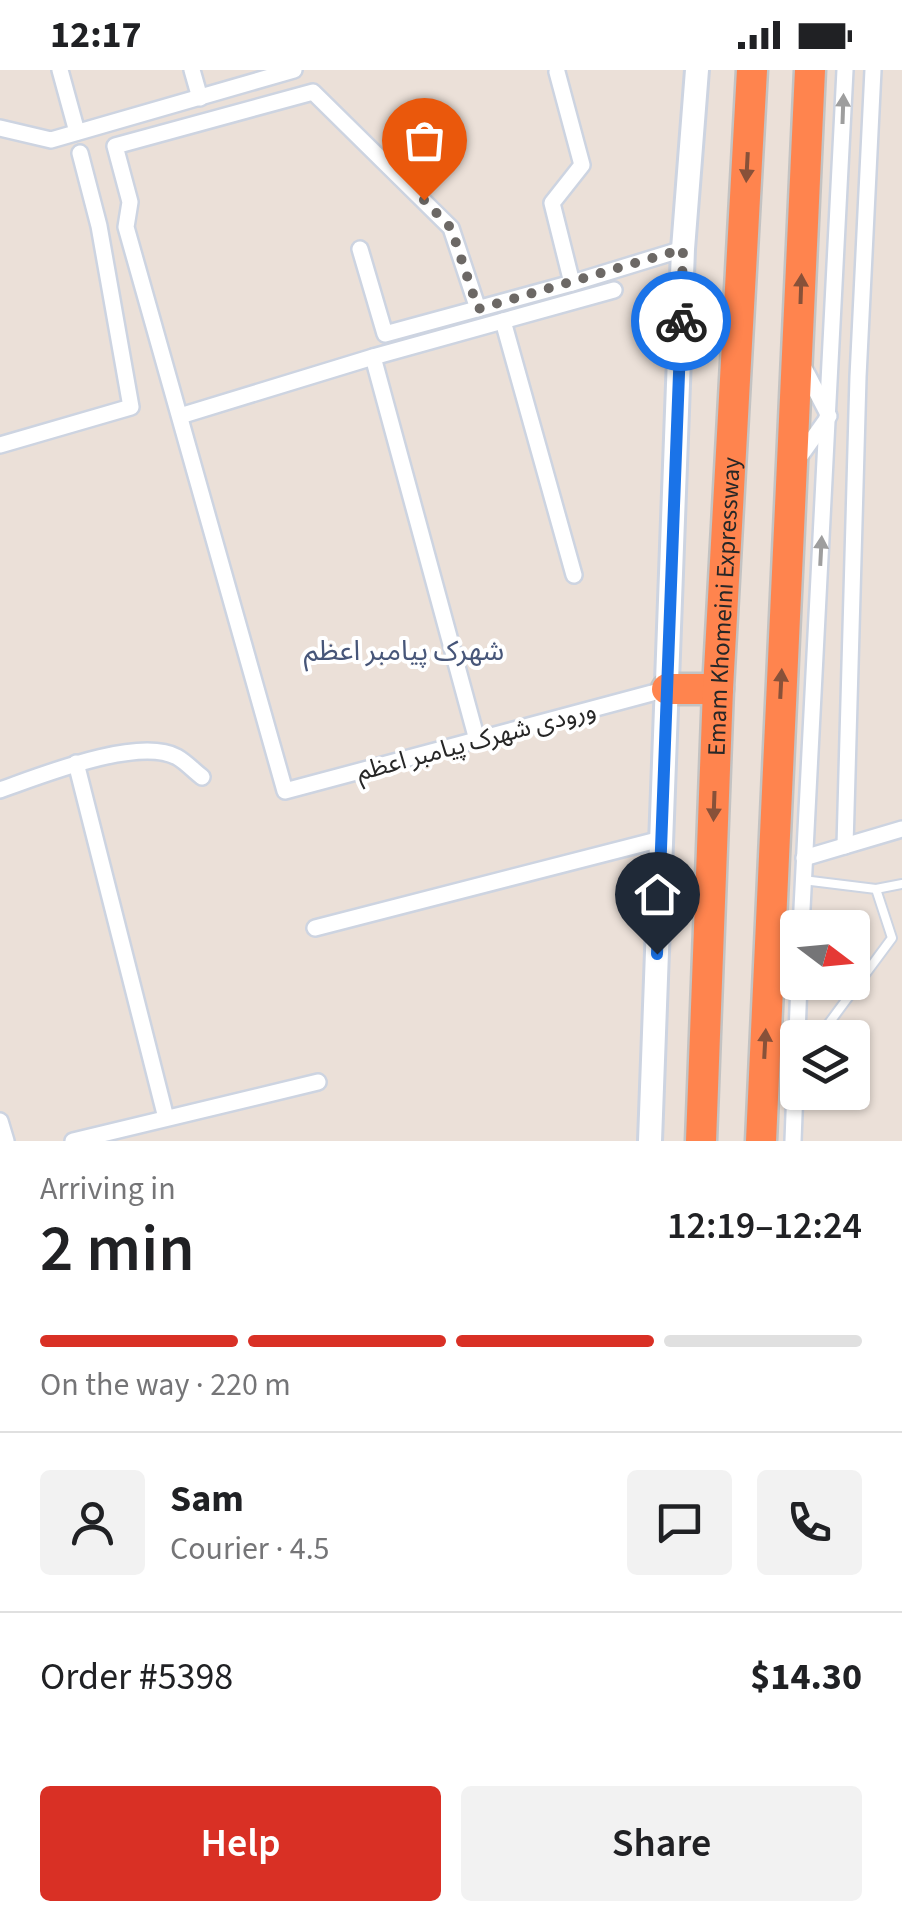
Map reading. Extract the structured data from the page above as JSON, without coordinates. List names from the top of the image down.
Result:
{
  "streets": {
    "highway": ["Emam Khomeini Expressway"],
    "street": ["ورودی شهرک پیامبر اعظم"]
  },
  "districts": ["شهرک پیامبر اعظم"],
  "north": "right",
  "page": {
    "status": "12:17",
    "heading": ["2 min", "Arriving in", "12:19–12:24"],
    "panel": [
      "Sam",
      "Courier · 4.5",
      "Order #5398",
      "$14.30"
    ],
    "bar": "On the way · 220 m",
    "buttons": ["Help", "Share"]
  }
}
